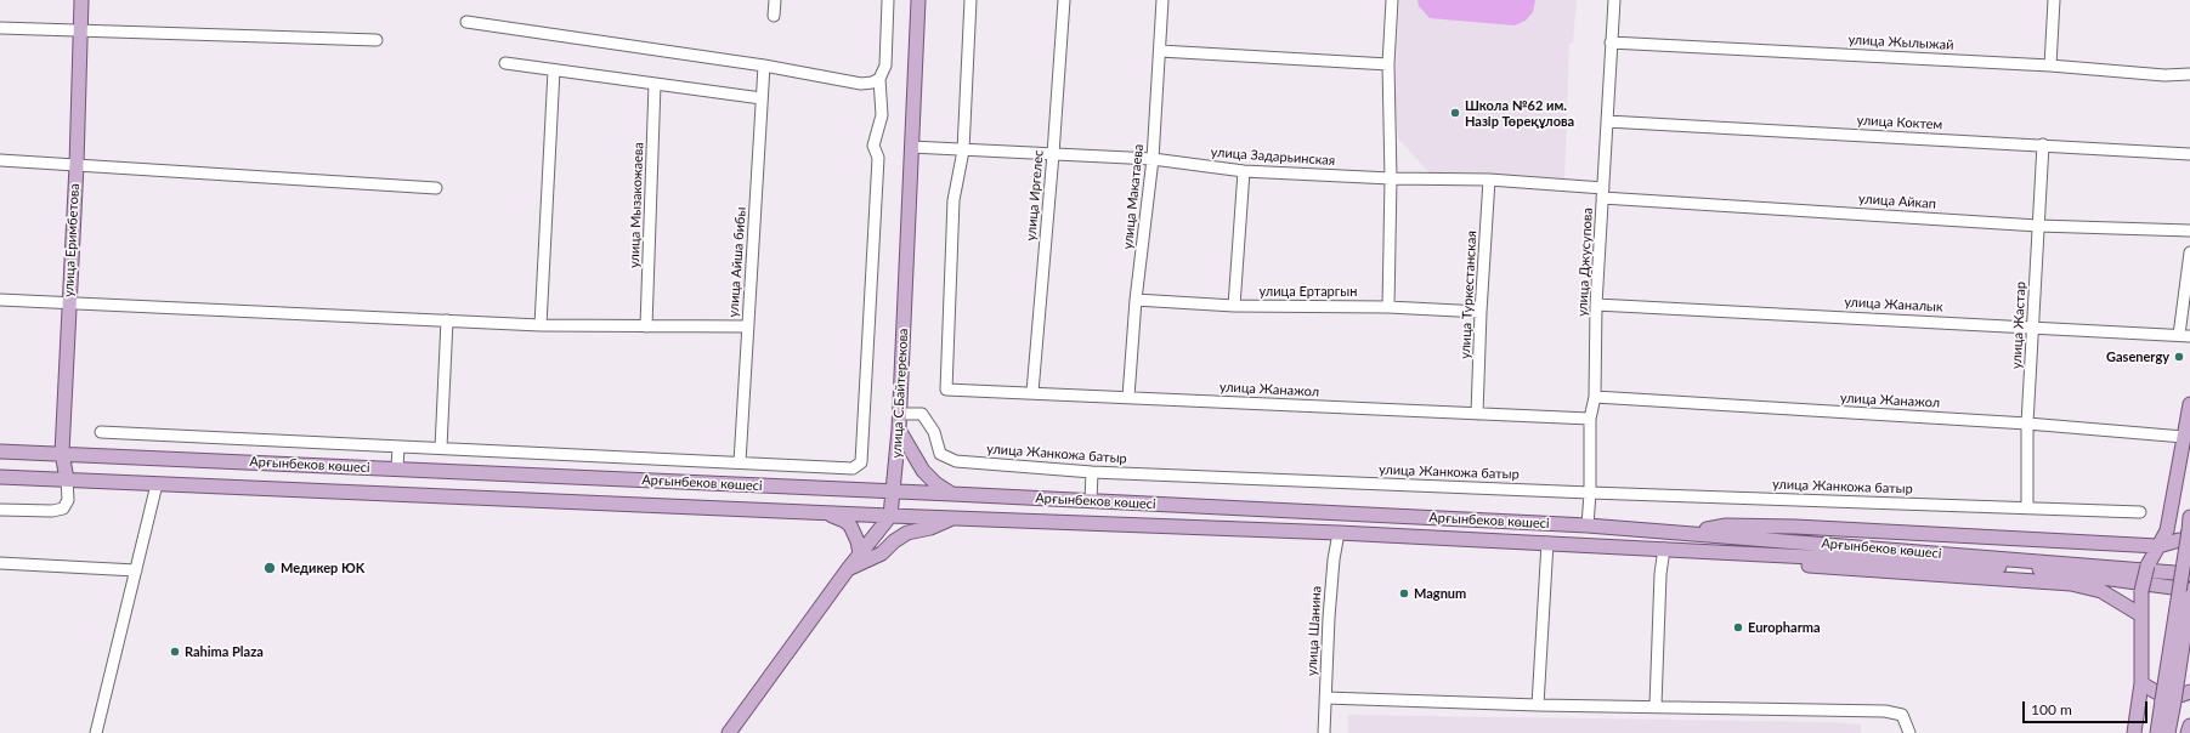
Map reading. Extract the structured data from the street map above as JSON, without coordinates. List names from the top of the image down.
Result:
{
  "streets": {
    "main road": ["улица Еримбетова", "улица С.Байтерекова", "Арғынбеков көшесі"],
    "street": [
      "улица Жылыжай",
      "улица Коктем",
      "улица Задарьинская",
      "улица Иргелес",
      "улица Макатаева",
      "улица Айкап",
      "улица Мызакожаева",
      "улица Айша бибы",
      "улица Джусупова",
      "улица Ертаргын",
      "улица Туркестанская",
      "улица Жаналык",
      "улица Жастар",
      "улица Жанажол",
      "улица Жанкожа батыр",
      "улица Шанина"
    ]
  },
  "crossings": [
    ["улица Жылыжай", "улица Джусупова"],
    ["улица Коктем", "улица Джусупова"],
    ["улица Коктем", "улица Жастар"],
    ["улица Задарьинская", "улица Иргелес"],
    ["улица Задарьинская", "улица Макатаева"],
    ["улица Задарьинская", "улица Айкап"],
    ["улица Задарьинская", "улица Джусупова"],
    ["улица Задарьинская", "улица Туркестанская"],
    ["улица Задарьинская", "улица Жанажол"],
    ["улица Задарьинская", "улица С.Байтерекова"],
    ["улица Иргелес", "улица Жанажол"],
    ["улица Макатаева", "улица Ертаргын"],
    ["улица Макатаева", "улица Жанажол"],
    ["улица Айкап", "улица Джусупова"],
    ["улица Айкап", "улица Жастар"],
    ["улица Еримбетова", "Арғынбеков көшесі"],
    ["улица Джусупова", "улица Жаналык"],
    ["улица Джусупова", "улица Жанажол"],
    ["улица Джусупова", "улица Жанкожа батыр"],
    ["улица Джусупова", "Арғынбеков көшесі"],
    ["улица Ертаргын", "улица Туркестанская"],
    ["улица Туркестанская", "улица Жанажол"],
    ["улица Жаналык", "улица Жастар"],
    ["улица Жастар", "улица Жанажол"],
    ["улица Жастар", "улица Жанкожа батыр"],
    ["улица С.Байтерекова", "улица Жанкожа батыр"],
    ["улица С.Байтерекова", "Арғынбеков көшесі"],
    ["Арғынбеков көшесі", "улица Шанина"]
  ],
  "places": [
    "Школа №62 им. Назір Төреқұлова",
    "Gasenergy",
    "Медикер ЮK",
    "Magnum",
    "Europharma",
    "Rahima Plaza"
  ],
  "scale_bar": "100 m"
}
